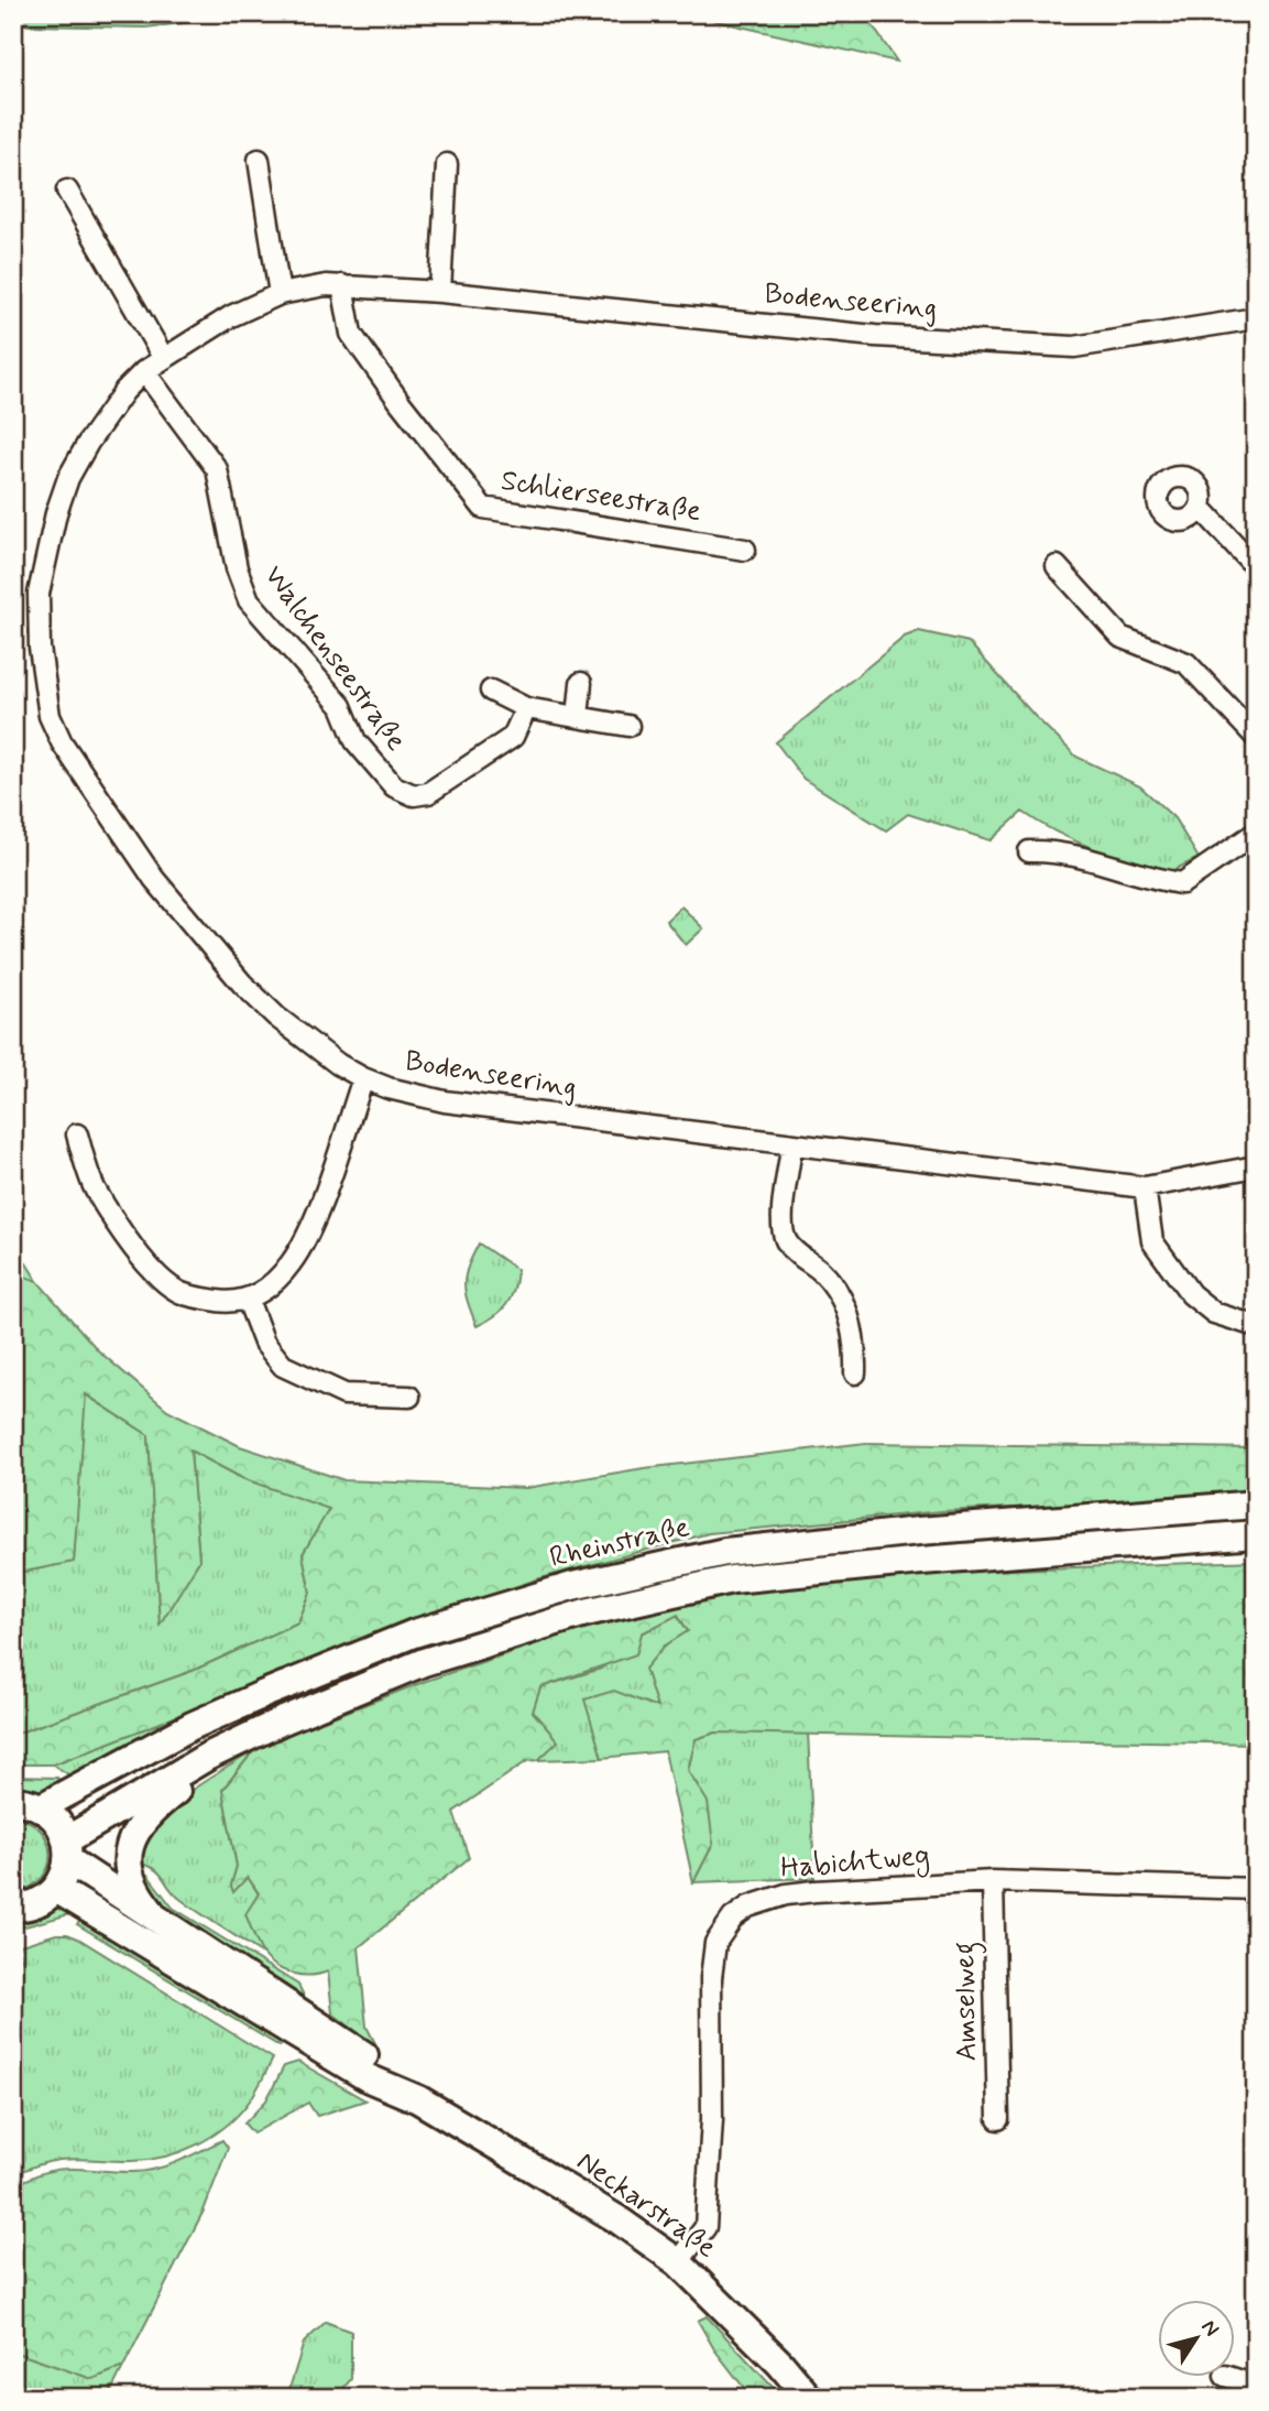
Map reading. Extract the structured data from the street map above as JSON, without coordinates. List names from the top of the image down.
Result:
{
  "streets": {
    "street": [
      "Bodenseering",
      "Schlierseestraße",
      "Walchenseestraße",
      "Rheinstraße",
      "Habichtweg",
      "Amselweg",
      "Neckarstraße"
    ]
  },
  "crossings": [
    ["Bodenseering", "Schlierseestraße"],
    ["Bodenseering", "Walchenseestraße"],
    ["Rheinstraße", "Neckarstraße"],
    ["Habichtweg", "Amselweg"],
    ["Habichtweg", "Neckarstraße"]
  ],
  "north": "top right"
}
